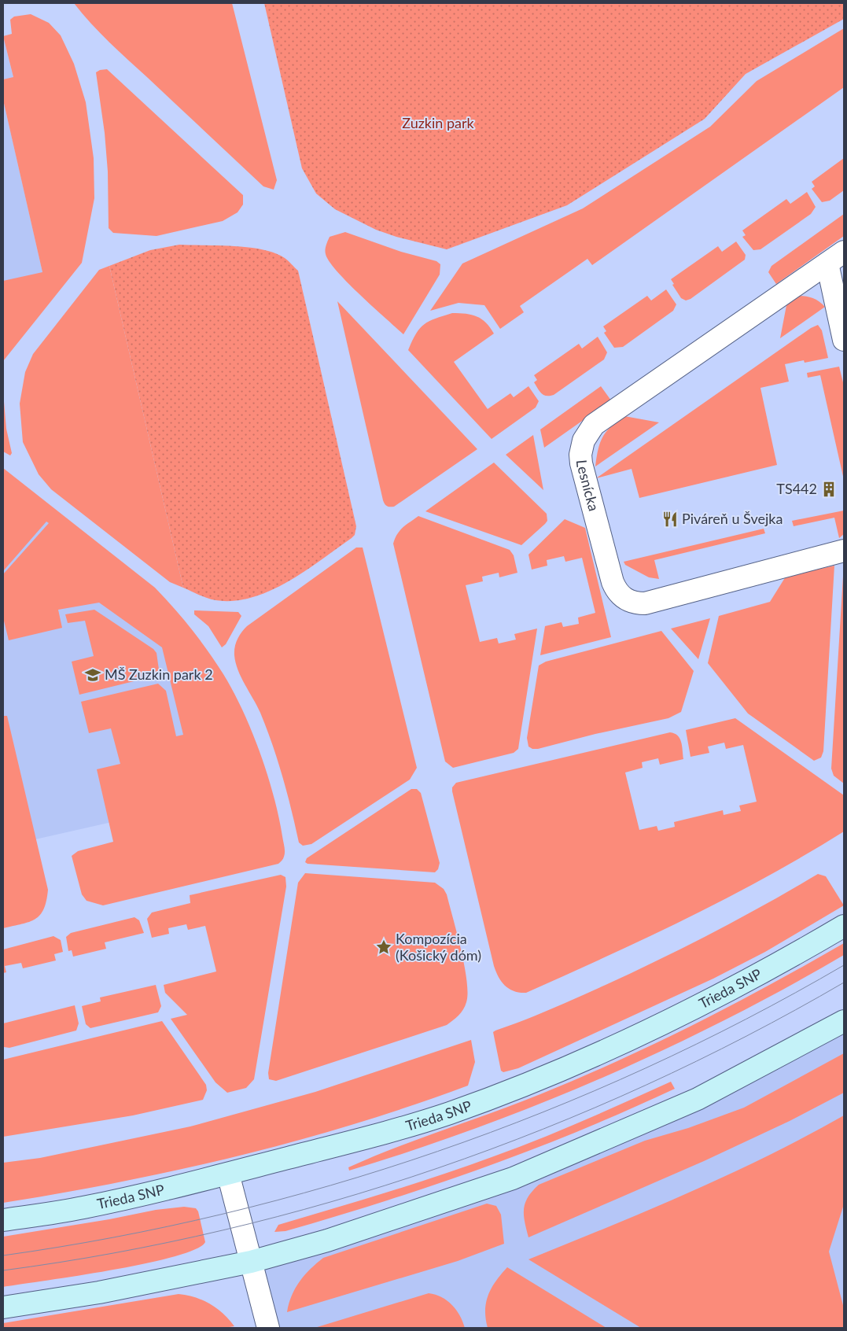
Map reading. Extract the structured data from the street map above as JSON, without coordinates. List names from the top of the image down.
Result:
{
  "streets": {
    "street": ["Lesnícka", "Trieda SNP"]
  },
  "parks": ["Zuzkin park"],
  "places": {
    "building": ["TS442"],
    "restaurant": ["Piváreň u Švejka"],
    "school or university": ["MŠ Zuzkin park 2"],
    "place": ["Kompozícia (Košický dóm)"]
  }
}
